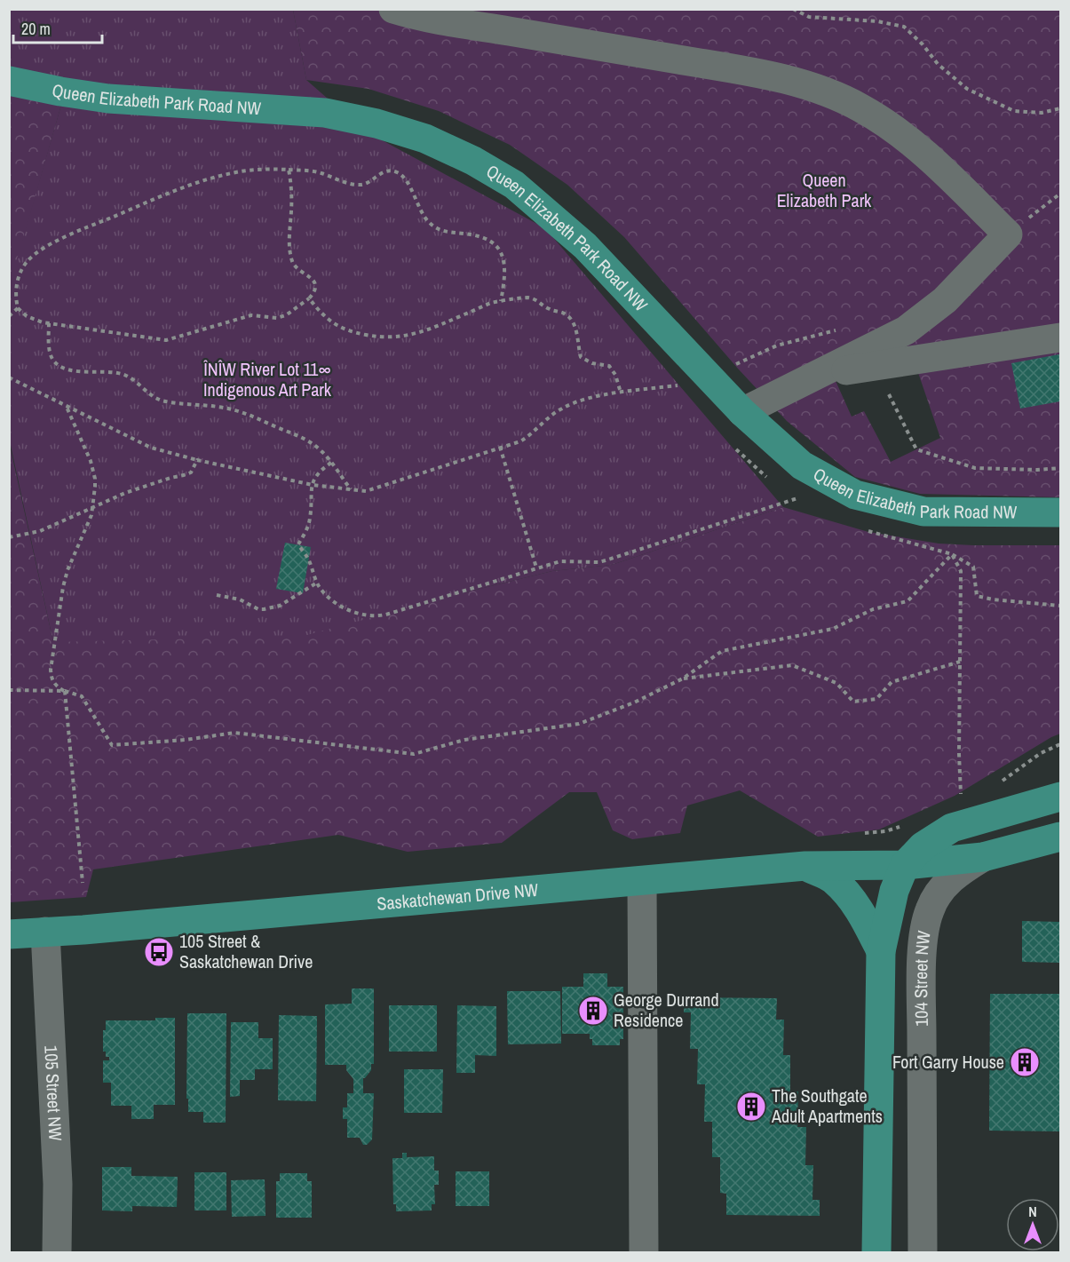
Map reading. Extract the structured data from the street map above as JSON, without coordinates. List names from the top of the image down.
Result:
{
  "streets": {
    "main road": ["Queen Elizabeth Park Road NW", "Saskatchewan Drive NW"],
    "street": ["104 Street NW", "105 Street NW"]
  },
  "crossings": [
    ["Saskatchewan Drive NW", "104 Street NW"],
    ["Saskatchewan Drive NW", "105 Street NW"]
  ],
  "parks": ["Queen Elizabeth Park", "ÎNÎW River Lot 11∞ Indigenous Art Park"],
  "places": {
    "bus stop": ["105 Street & Saskatchewan Drive"],
    "building": ["George Durrand Residence", "Fort Garry House", "The Southgate Adult Apartments"]
  },
  "scale_bar": "20 m",
  "north": "top"
}
